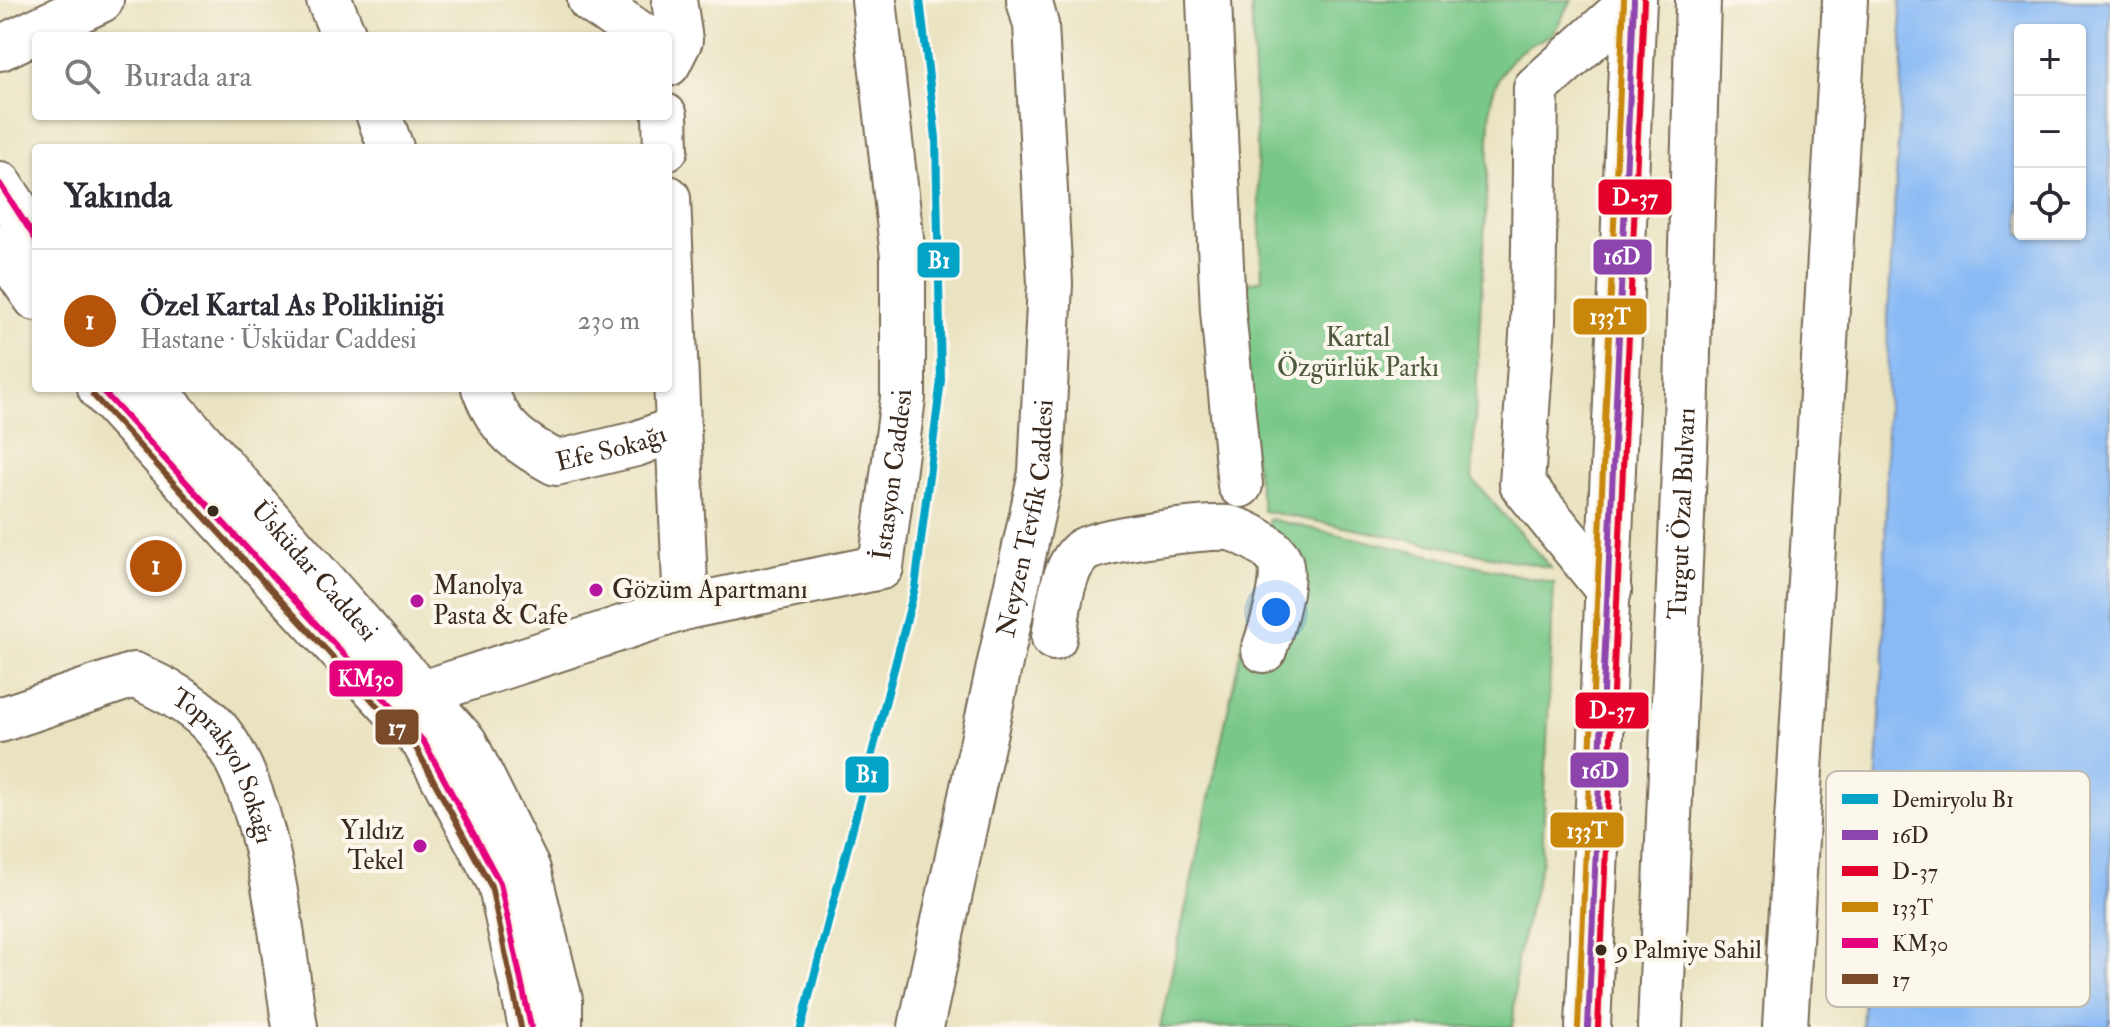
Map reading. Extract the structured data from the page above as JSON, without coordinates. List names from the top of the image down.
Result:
{
  "streets": {
    "main road": [
      "Efe Sokağı",
      "İstasyon Caddesi",
      "Turgut Özal Bulvarı",
      "Neyzen Tevfik Caddesi",
      "Üsküdar Caddesi",
      "Toprakyol Sokağı"
    ]
  },
  "crossings": [
    ["İstasyon Caddesi", "Üsküdar Caddesi"]
  ],
  "parks": ["Kartal Özgürlük Parkı"],
  "places": [
    "Gözüm Apartmanı",
    "Manolya Pasta & Cafe",
    "Yıldız Tekel",
    "9 Palmiye Sahil"
  ],
  "lines": [
    "rail line B1",
    "transit line 16D",
    "transit line D-37",
    "transit line 133T",
    "transit line KM30",
    "transit line 17"
  ],
  "legend": [
    "Demiryolu B1",
    "16D",
    "D-37",
    "133T",
    "KM30",
    "17"
  ],
  "page": {
    "map_buttons": ["+", "−"],
    "search": "Burada ara",
    "heading": "Yakında",
    "list": [
      {
        "mark": "1",
        "name": "Özel Kartal As Polikliniği",
        "note": "Hastane · Üsküdar Caddesi",
        "value": "230 m"
      }
    ],
    "pins": "1"
  }
}
